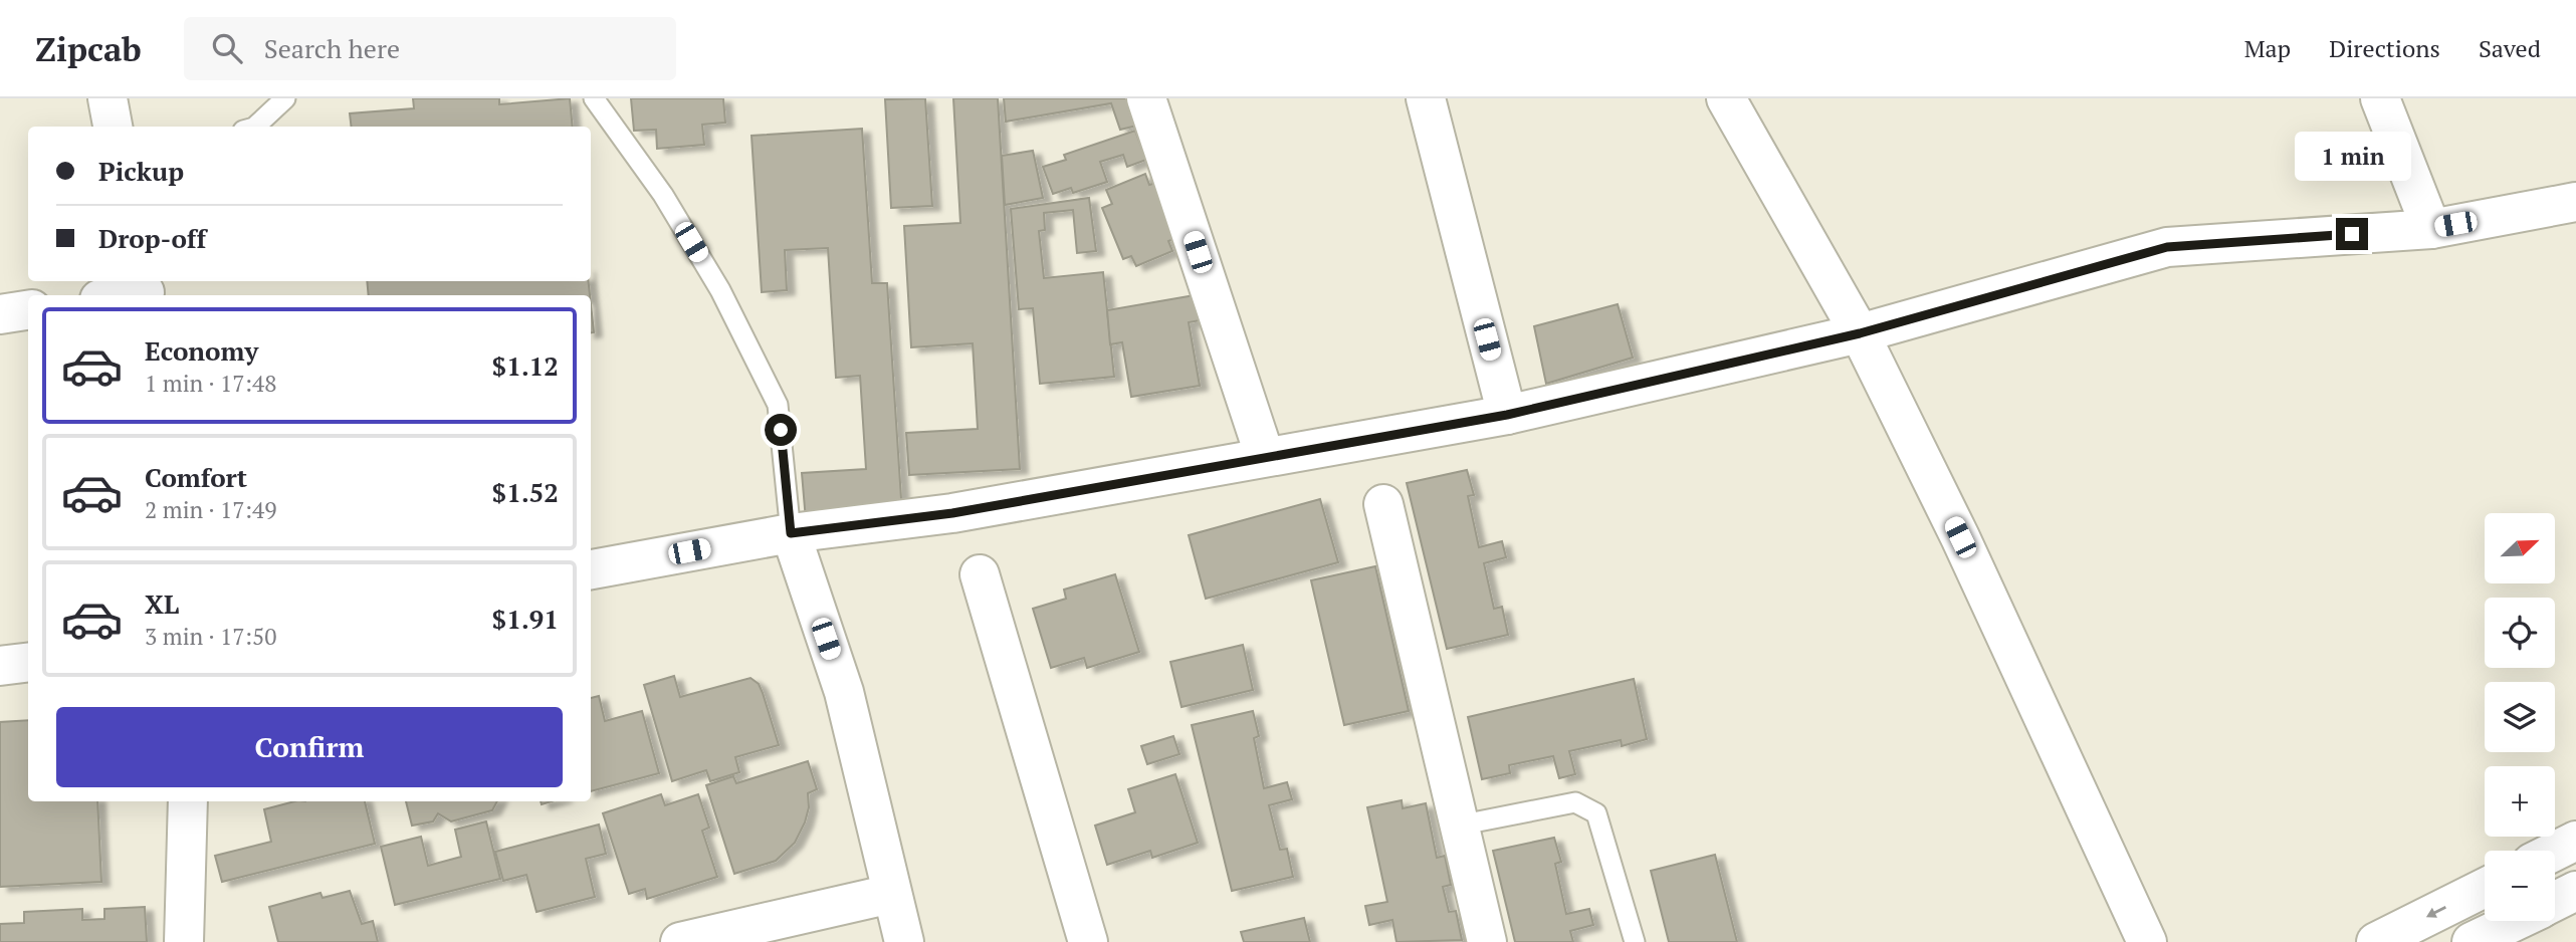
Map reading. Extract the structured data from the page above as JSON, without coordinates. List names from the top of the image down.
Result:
{
  "north": "top right",
  "page": {
    "header": "Zipcab",
    "search": "Search here",
    "nav": ["Map", "Directions", "Saved"],
    "banner": ["Pickup", "Drop-off"],
    "bubble": "1 min",
    "list": [
      {
        "name": "Economy",
        "note": "1 min · 17:48",
        "value": "$1.12"
      },
      {
        "name": "Comfort",
        "note": "2 min · 17:49",
        "value": "$1.52"
      },
      {
        "name": "XL",
        "note": "3 min · 17:50",
        "value": "$1.91"
      }
    ],
    "map_buttons": ["+", "−"],
    "buttons": "Confirm"
  }
}
